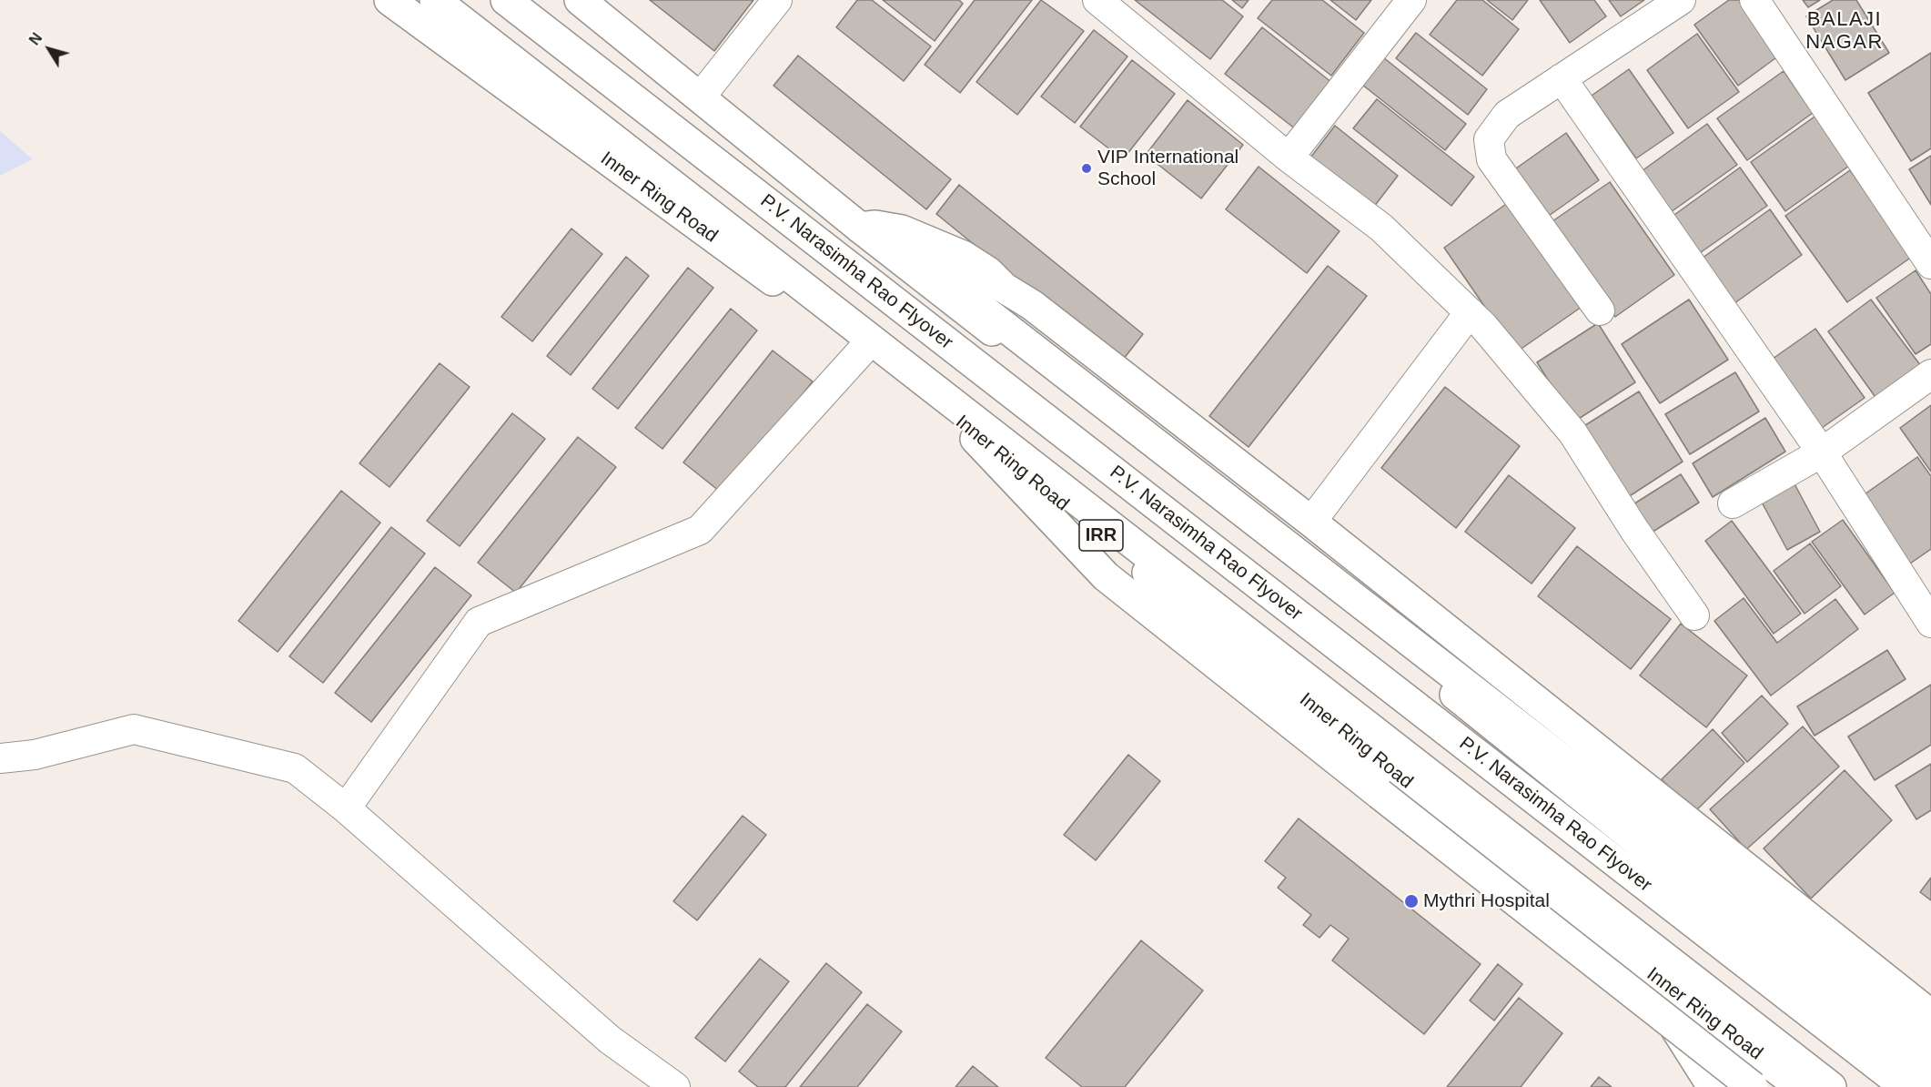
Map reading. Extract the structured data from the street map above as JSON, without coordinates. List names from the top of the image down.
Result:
{
  "streets": {
    "main road": ["Inner Ring Road", "P.V. Narasimha Rao Flyover", "IRR"]
  },
  "districts": ["BALAJI NAGAR"],
  "places": ["VIP International School", "Mythri Hospital"],
  "north": "top left"
}
